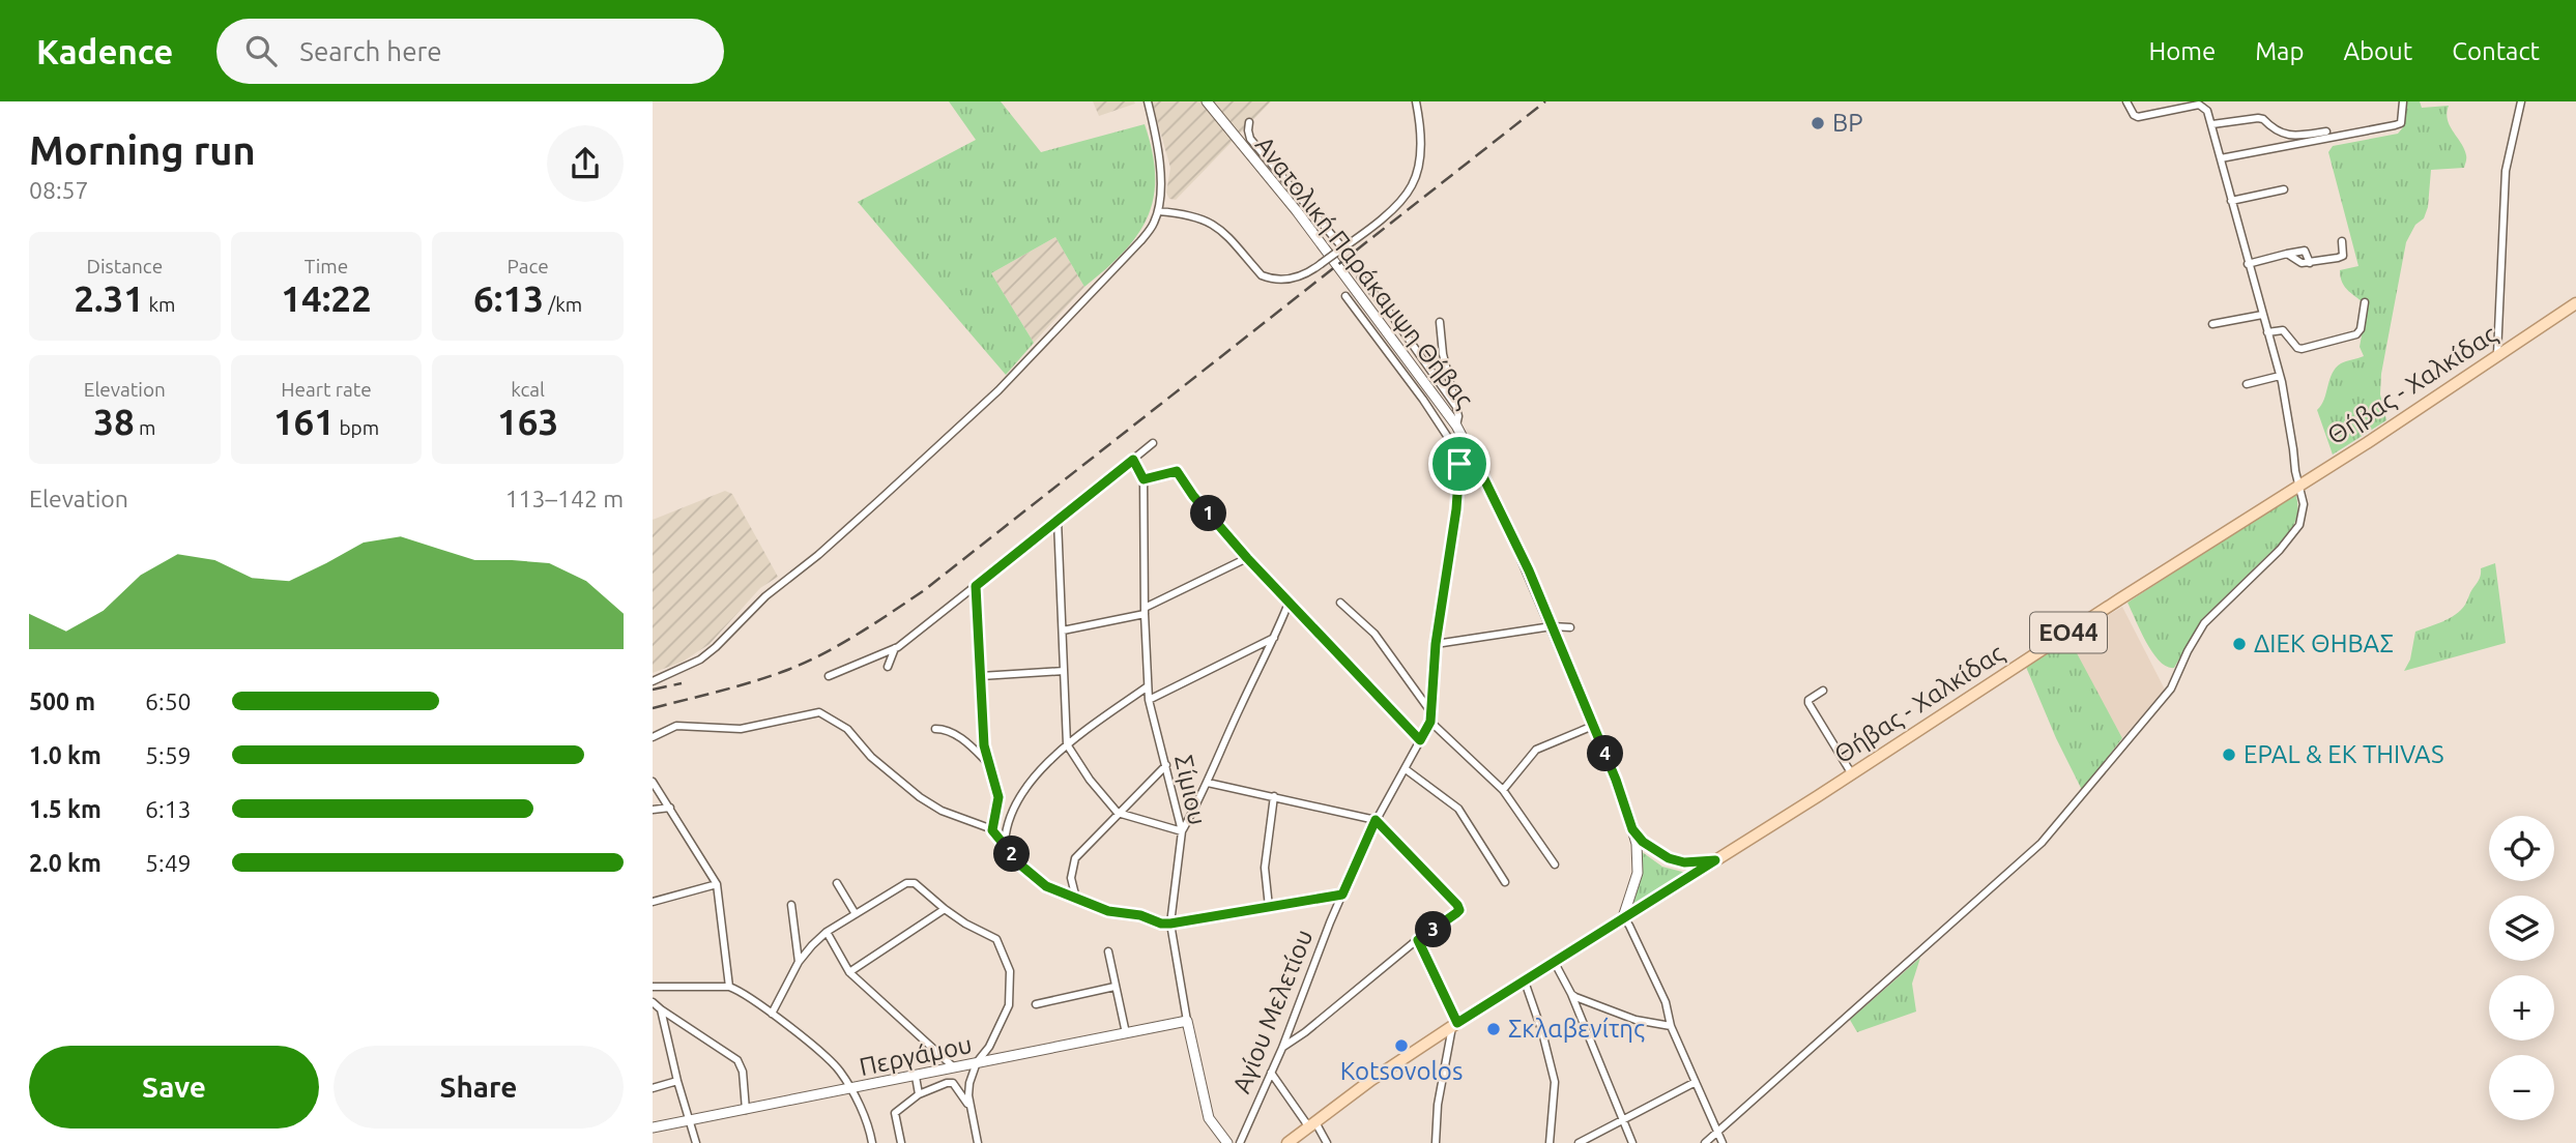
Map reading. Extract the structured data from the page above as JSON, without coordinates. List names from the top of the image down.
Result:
{
  "streets": {
    "main road": [
      "Ανατολική Παράκαμψη Θήβας",
      "Θήβας - Χαλκίδας",
      "ΕΟ44",
      "Σίμιου",
      "Περγάμου"
    ],
    "street": ["Αγίου Μελετίου"]
  },
  "crossings": [
    ["Ανατολική Παράκαμψη Θήβας", "Θήβας - Χαλκίδας"],
    ["Ανατολική Παράκαμψη Θήβας", "Αγίου Μελετίου"],
    ["Σίμιου", "Περγάμου"]
  ],
  "places": [
    "BP",
    "ΔΙΕΚ ΘΗΒΑΣ",
    "EPAL & EK THIVAS",
    "Σκλαβενίτης",
    "Kotsovolos"
  ],
  "page": {
    "header": "Kadence",
    "search": "Search here",
    "nav": [
      "Home",
      "Map",
      "About",
      "Contact"
    ],
    "heading": ["Morning run", "08:57"],
    "stats": [
      ["Distance", "2.31 km"],
      ["Time", "14:22"],
      ["Pace", "6:13 /km"],
      ["Elevation", "38 m"],
      ["Heart rate", "161 bpm"],
      ["kcal", "163"]
    ],
    "chart": ["Elevation", "113–142 m"],
    "pins": [
      "1",
      "4",
      "2",
      "3"
    ],
    "list": [
      {
        "name": "500 m",
        "note": "6:50"
      },
      {
        "name": "1.0 km",
        "note": "5:59"
      },
      {
        "name": "1.5 km",
        "note": "6:13"
      },
      {
        "name": "2.0 km",
        "note": "5:49"
      }
    ],
    "map_buttons": ["+", "−"],
    "buttons": ["Save", "Share"]
  }
}
